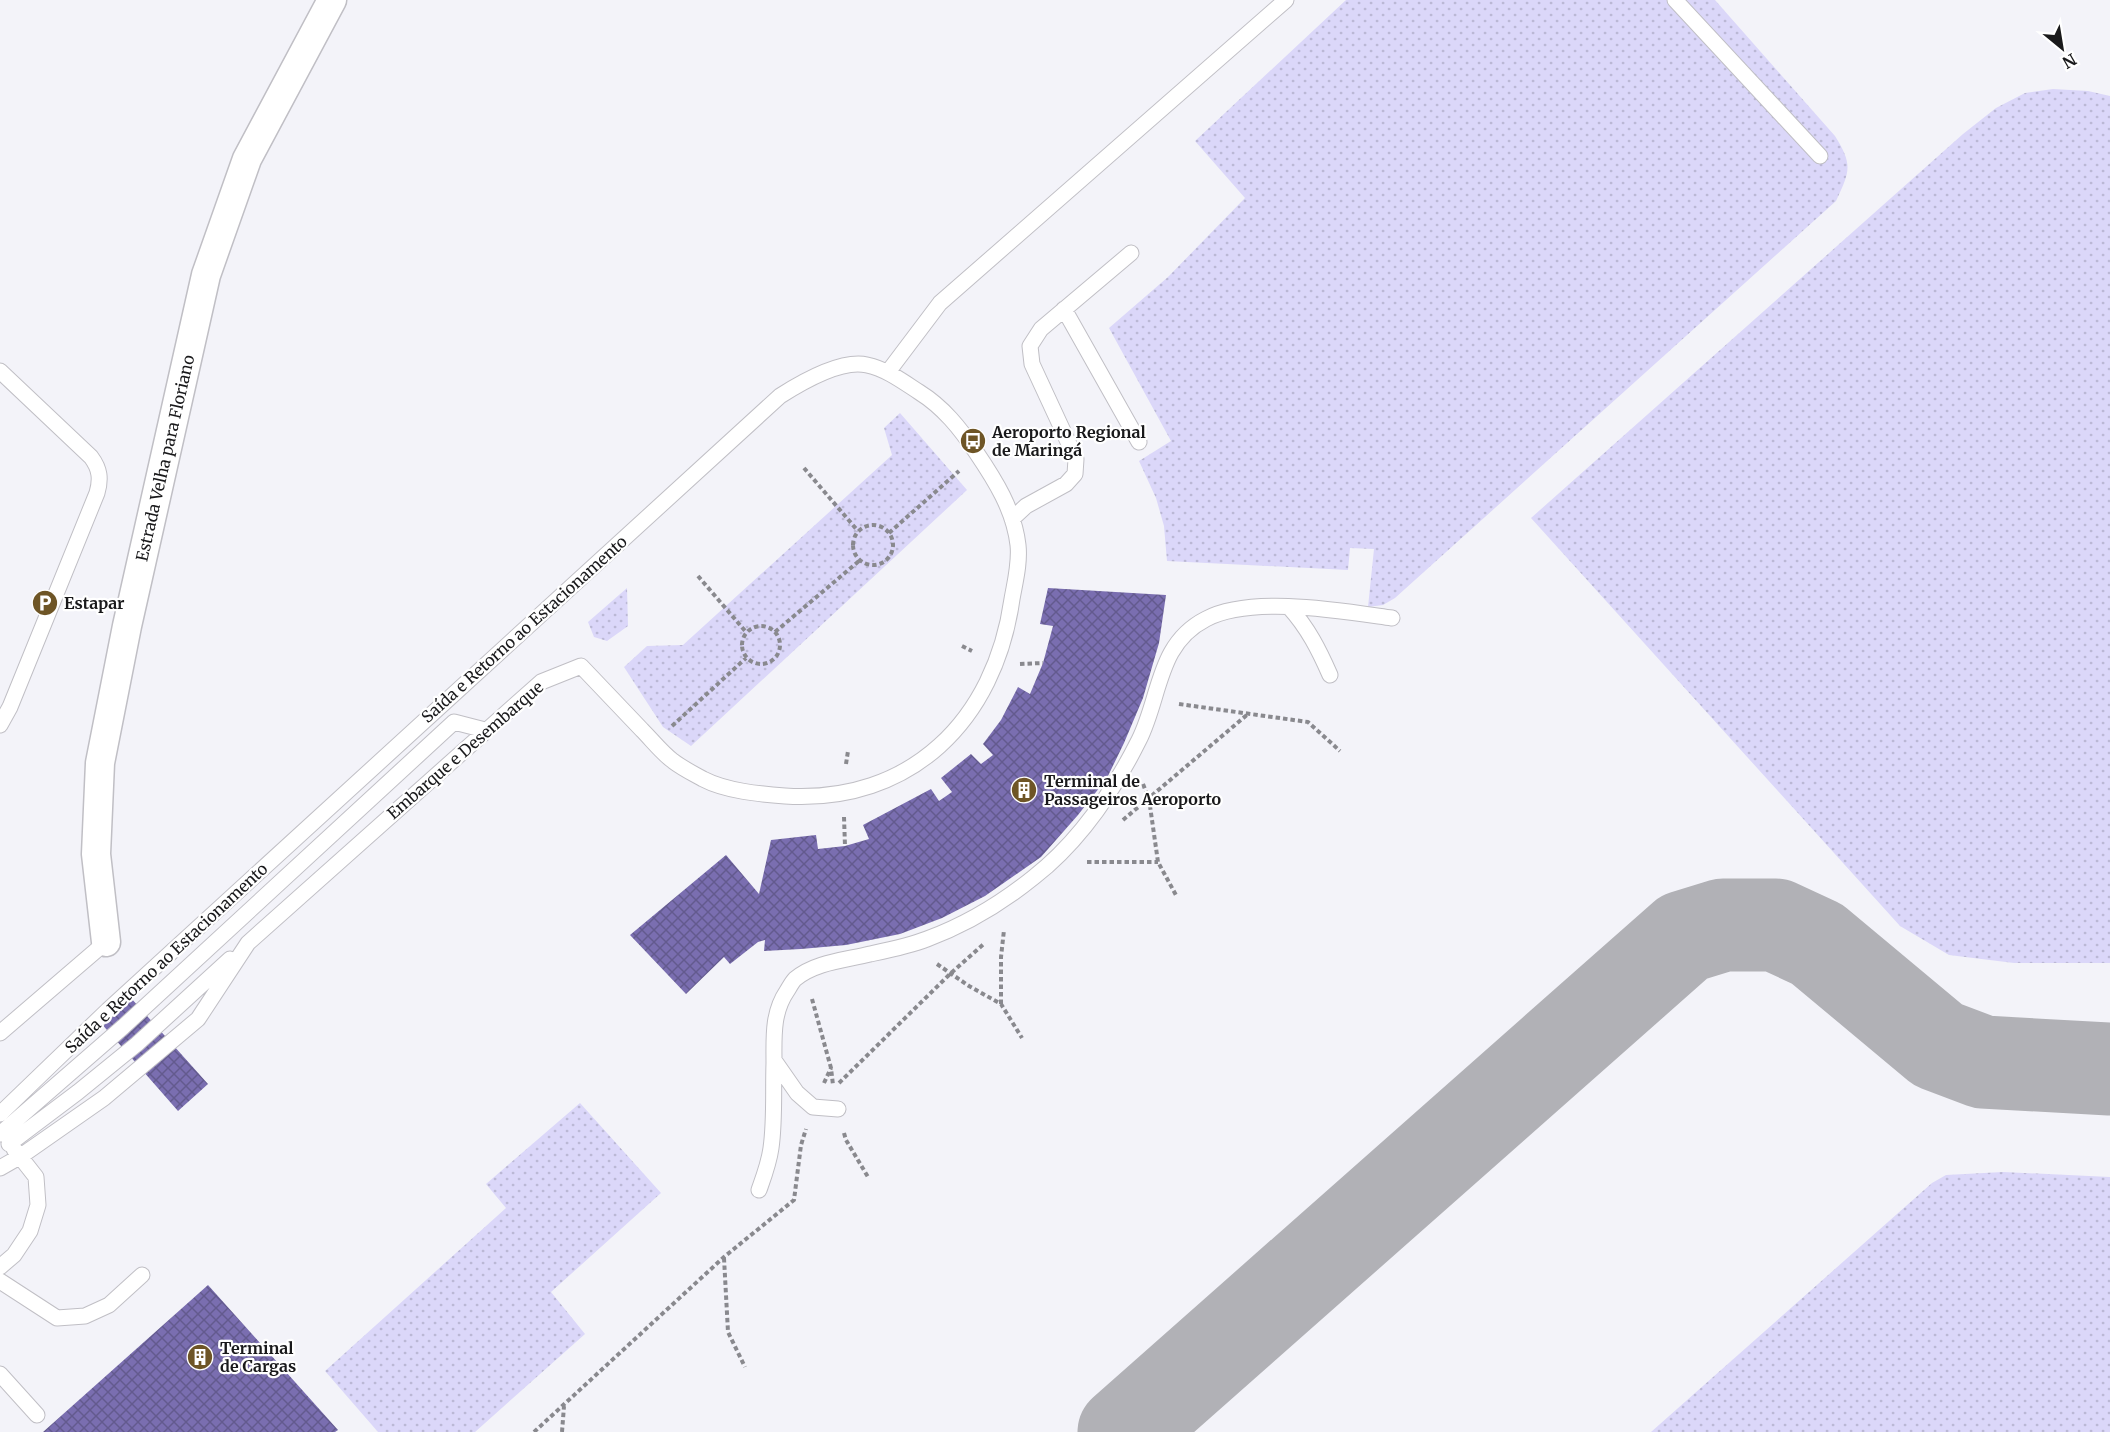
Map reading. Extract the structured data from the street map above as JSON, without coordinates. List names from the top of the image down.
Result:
{
  "streets": {
    "street": ["Estrada Velha para Floriano"],
    "lane": ["Saída e Retorno ao Estacionamento", "Embarque e Desembarque"]
  },
  "crossings": [
    ["Saída e Retorno ao Estacionamento", "Embarque e Desembarque"]
  ],
  "places": {
    "bus stop": ["Aeroporto Regional de Maringá"],
    "parking": ["Estapar"],
    "building": ["Terminal de Passageiros Aeroporto", "Terminal de Cargas"]
  },
  "north": "bottom right"
}
